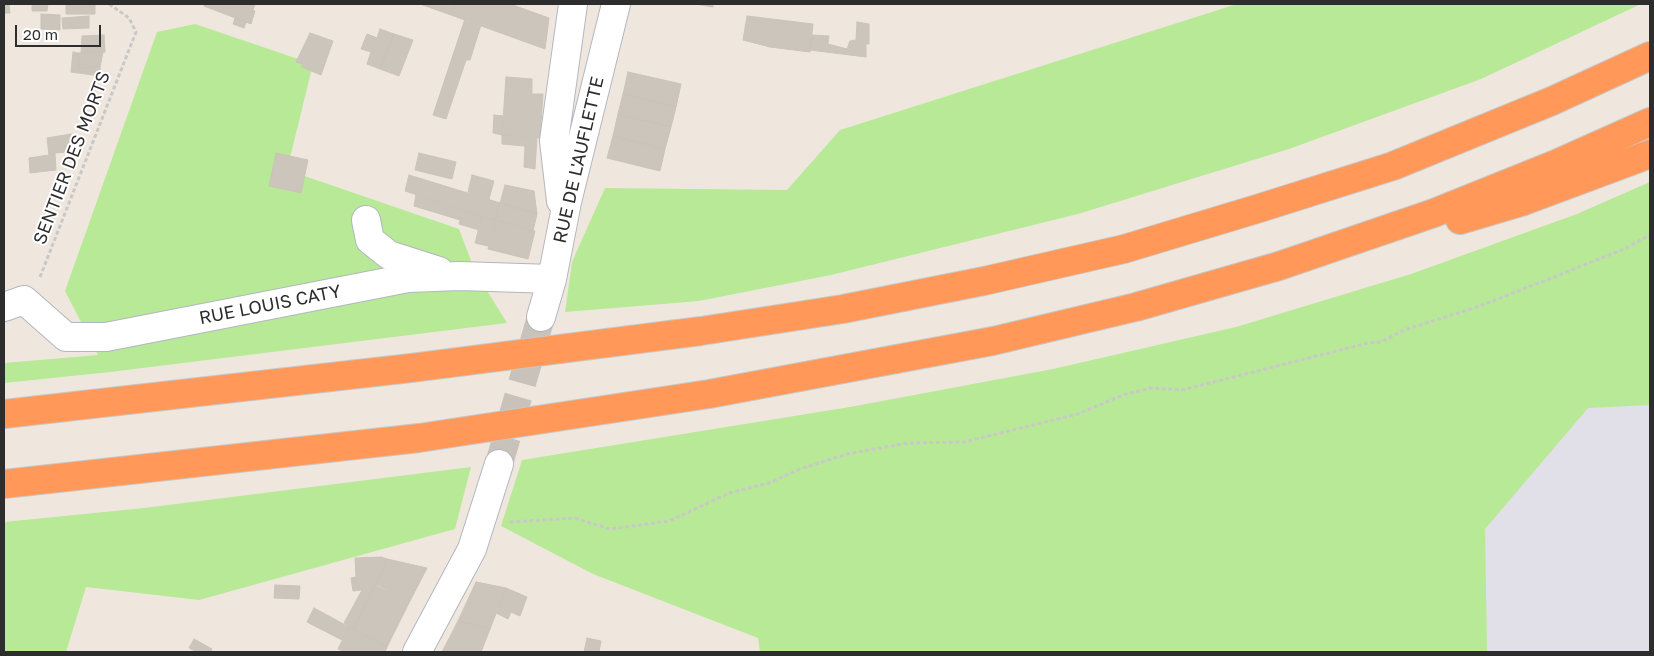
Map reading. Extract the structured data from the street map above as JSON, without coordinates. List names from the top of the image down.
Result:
{
  "streets": {
    "street": ["RUE DE L'AUFLETTE", "RUE LOUIS CATY"],
    "path": ["SENTIER DES MORTS"]
  },
  "crossings": [
    ["SENTIER DES MORTS", "RUE LOUIS CATY"],
    ["RUE DE L'AUFLETTE", "RUE LOUIS CATY"]
  ],
  "scale_bar": "20 m"
}
